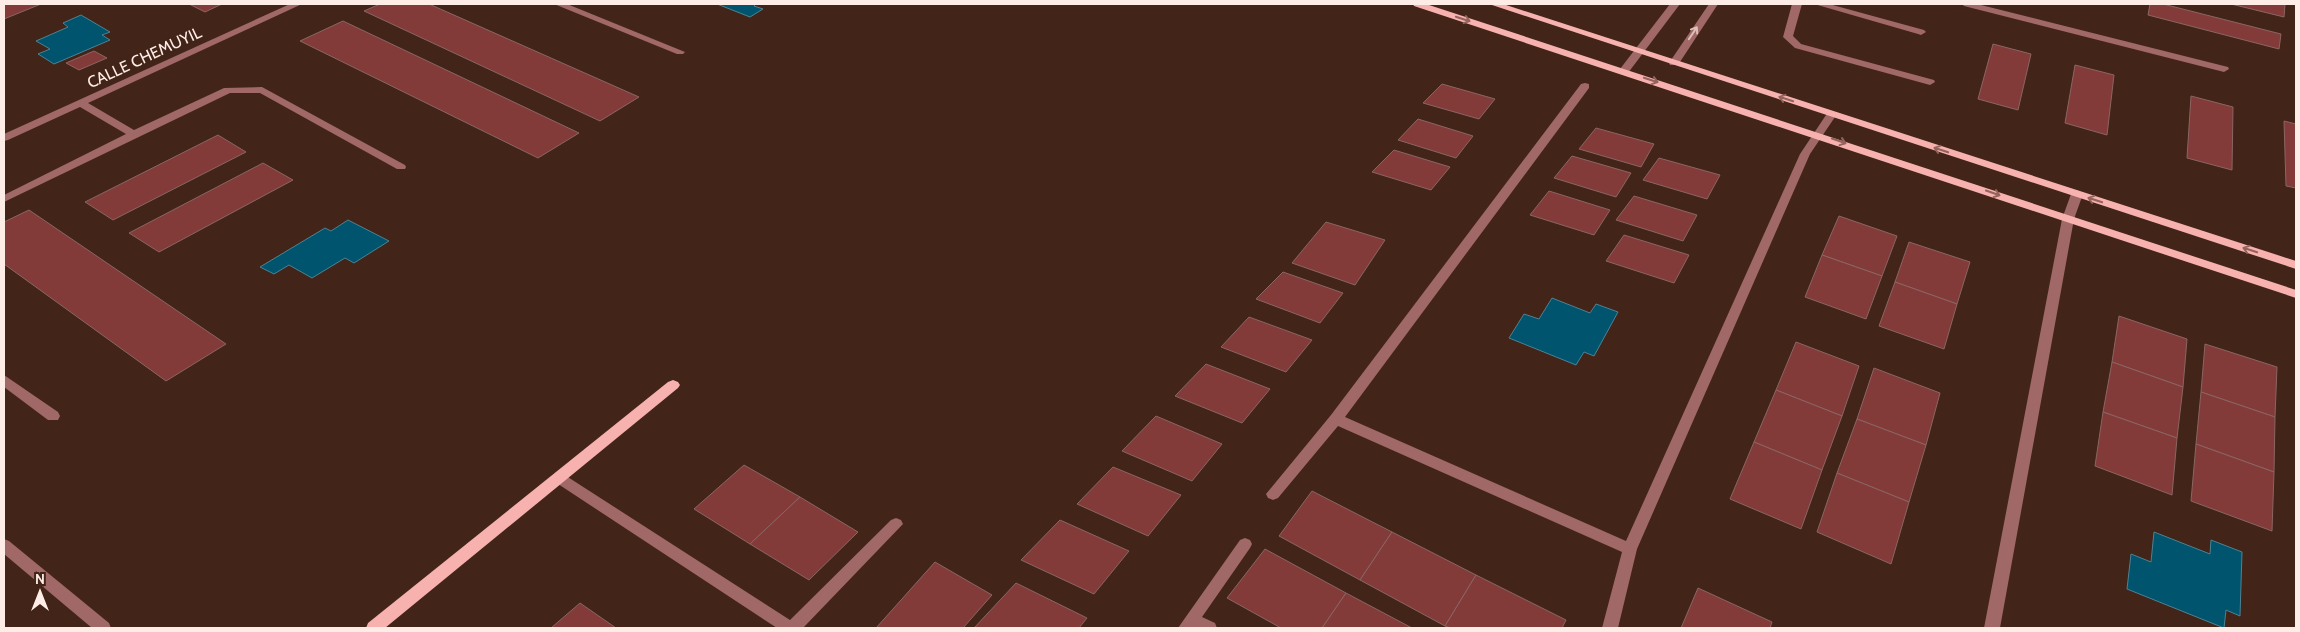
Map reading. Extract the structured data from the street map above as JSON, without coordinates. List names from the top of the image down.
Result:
{
  "streets": {
    "street": ["CALLE CHEMUYIL"]
  },
  "north": "top"
}
